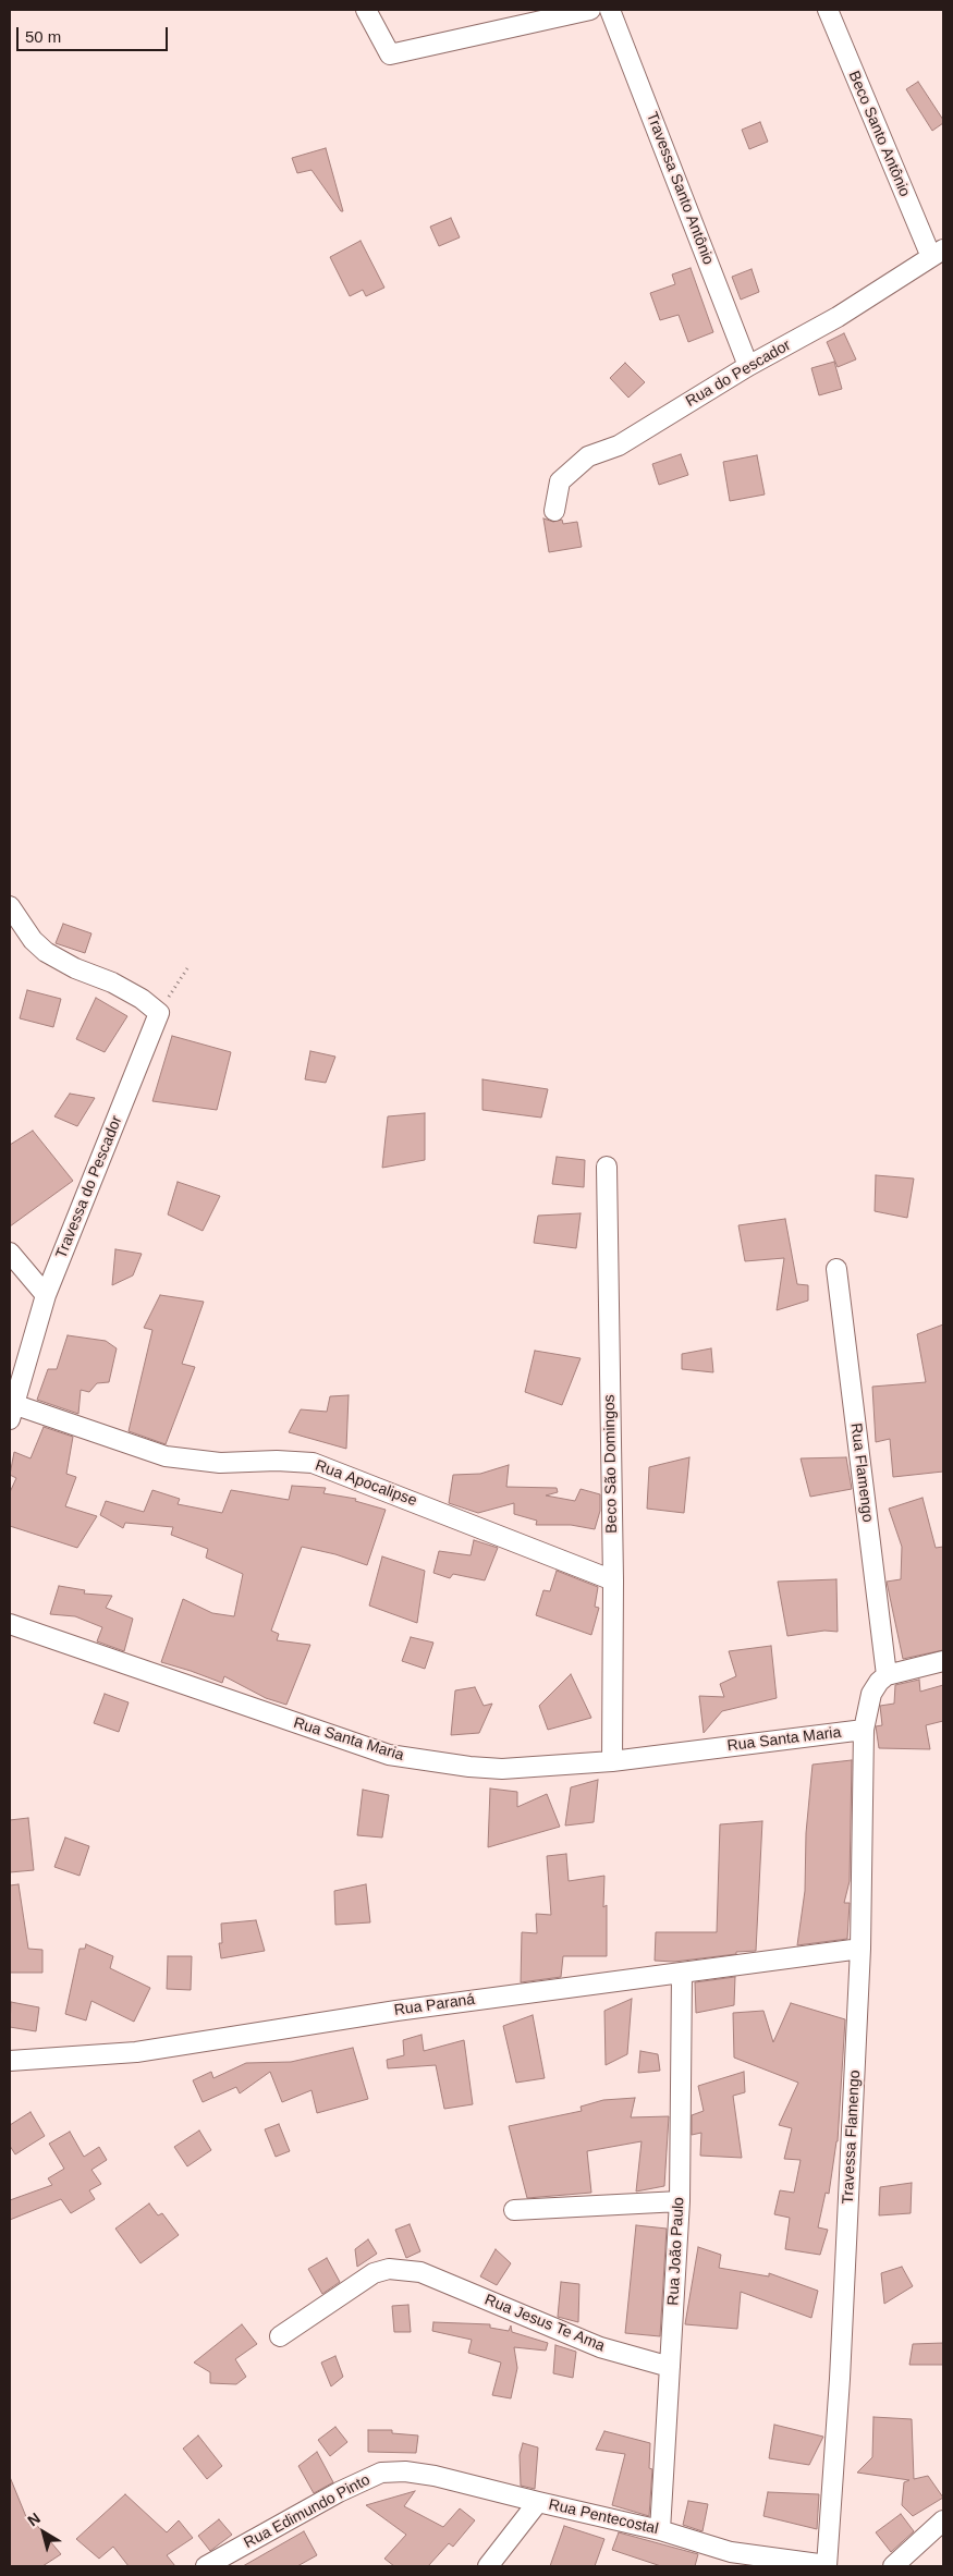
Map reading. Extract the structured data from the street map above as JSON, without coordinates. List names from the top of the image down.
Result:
{
  "streets": {
    "street": [
      "Beco Santo Antônio",
      "Travessa Santo Antônio",
      "Rua do Pescador",
      "Travessa do Pescador",
      "Beco São Domingos",
      "Rua Flamengo",
      "Rua Apocalipse",
      "Rua Santa Maria",
      "Rua Paraná",
      "Travessa Flamengo",
      "Rua João Paulo",
      "Rua Jesus Te Ama",
      "Rua Edimundo Pinto",
      "Rua Pentecostal"
    ]
  },
  "crossings": [
    ["Beco Santo Antônio", "Rua do Pescador"],
    ["Travessa Santo Antônio", "Rua do Pescador"],
    ["Travessa do Pescador", "Rua Apocalipse"],
    ["Beco São Domingos", "Rua Apocalipse"],
    ["Beco São Domingos", "Rua Santa Maria"],
    ["Rua Flamengo", "Travessa Flamengo"],
    ["Rua Santa Maria", "Travessa Flamengo"],
    ["Rua Paraná", "Travessa Flamengo"],
    ["Rua Paraná", "Rua João Paulo"],
    ["Travessa Flamengo", "Rua Pentecostal"],
    ["Rua João Paulo", "Rua Jesus Te Ama"],
    ["Rua João Paulo", "Rua Pentecostal"],
    ["Rua Edimundo Pinto", "Rua Pentecostal"]
  ],
  "scale_bar": "50 m",
  "north": "top left"
}
